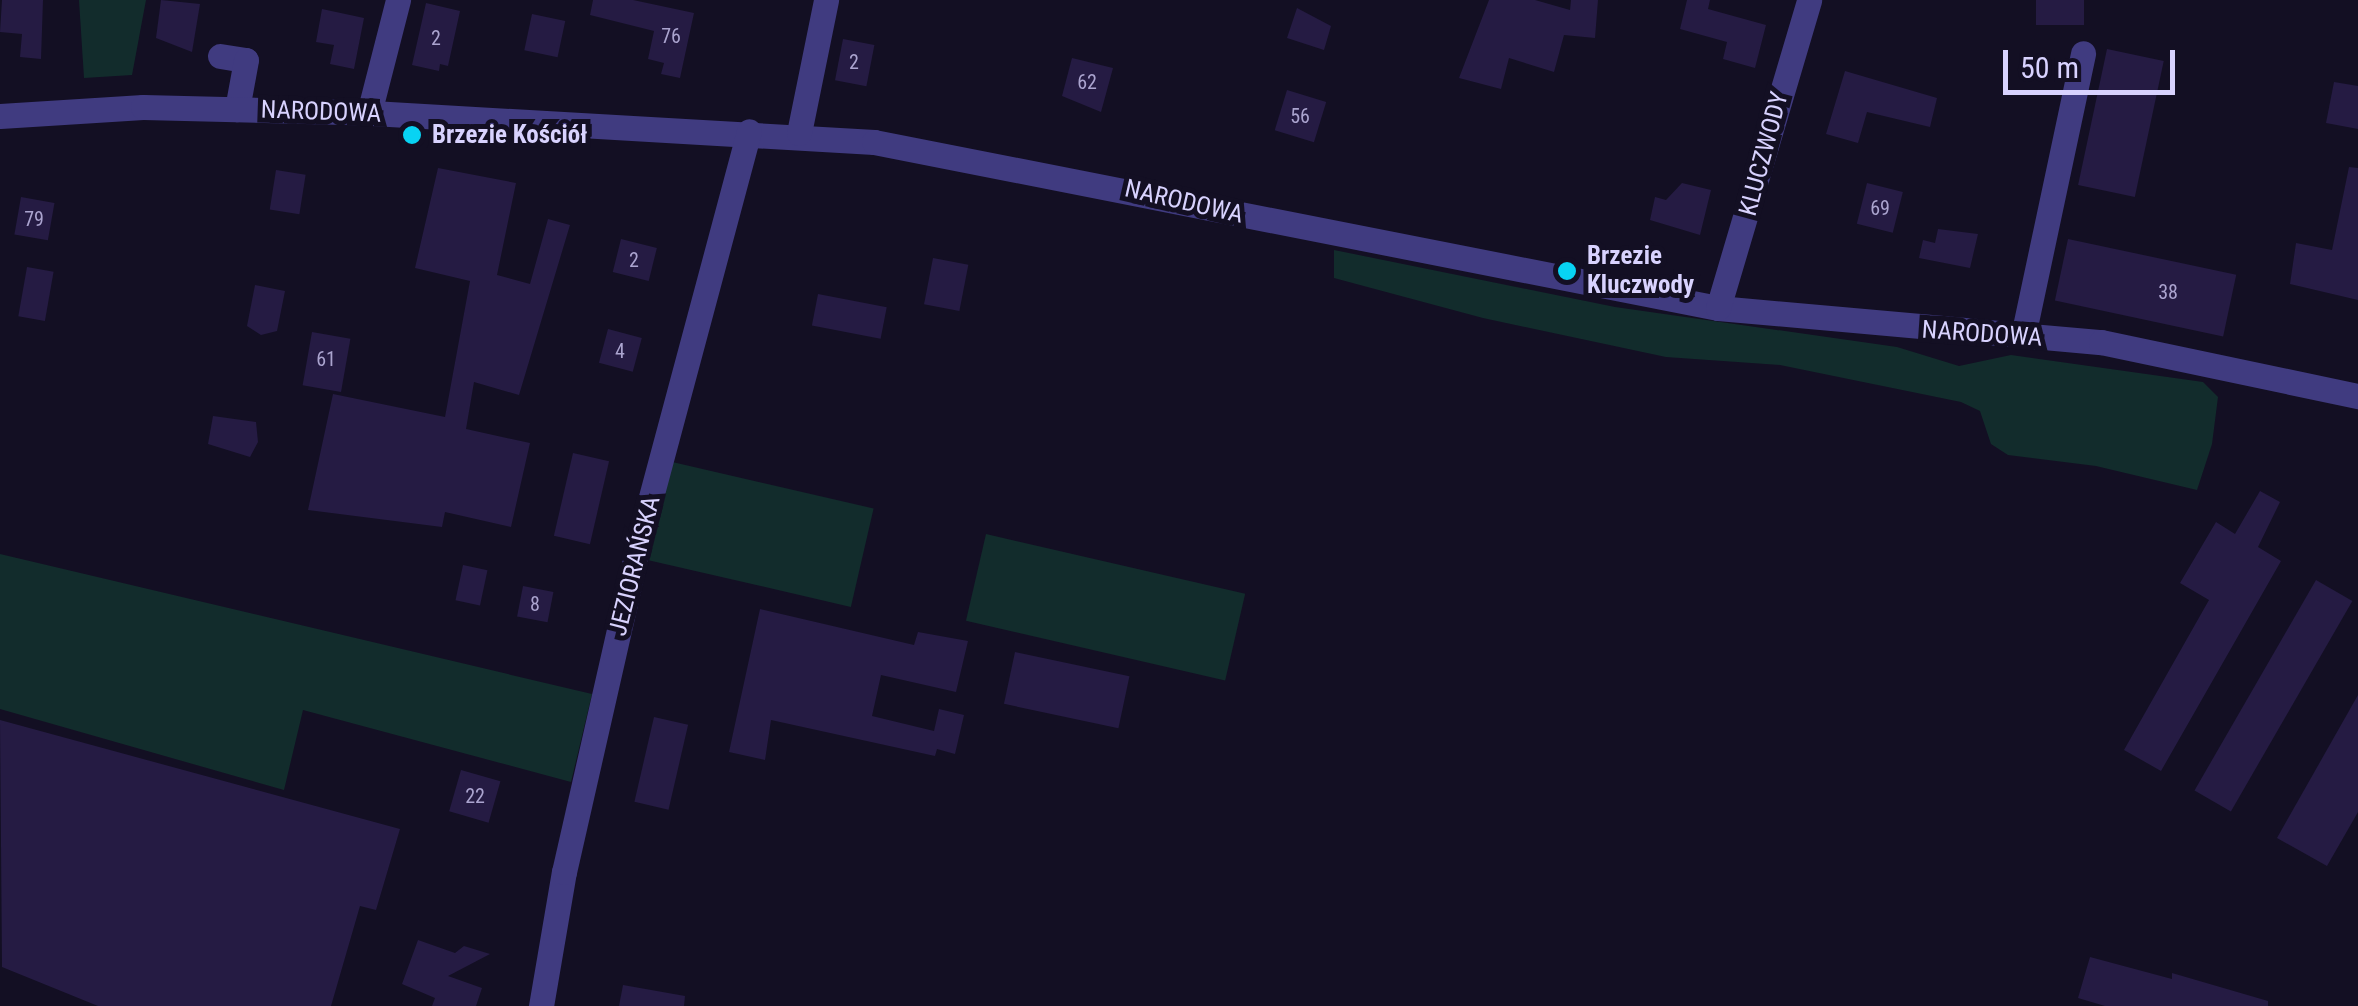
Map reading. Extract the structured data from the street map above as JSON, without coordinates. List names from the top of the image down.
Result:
{
  "streets": {
    "street": ["NARODOWA", "KLUCZWODY", "JEZIORAŃSKA"]
  },
  "crossings": [
    ["NARODOWA", "KLUCZWODY"],
    ["NARODOWA", "JEZIORAŃSKA"]
  ],
  "places": ["Brzezie Kościół", "Brzezie Kluczwody"],
  "house_numbers": [
    "76",
    "2",
    "2",
    "62",
    "56",
    "69",
    "79",
    "2",
    "38",
    "4",
    "61",
    "8",
    "22"
  ],
  "scale_bar": "50 m"
}
